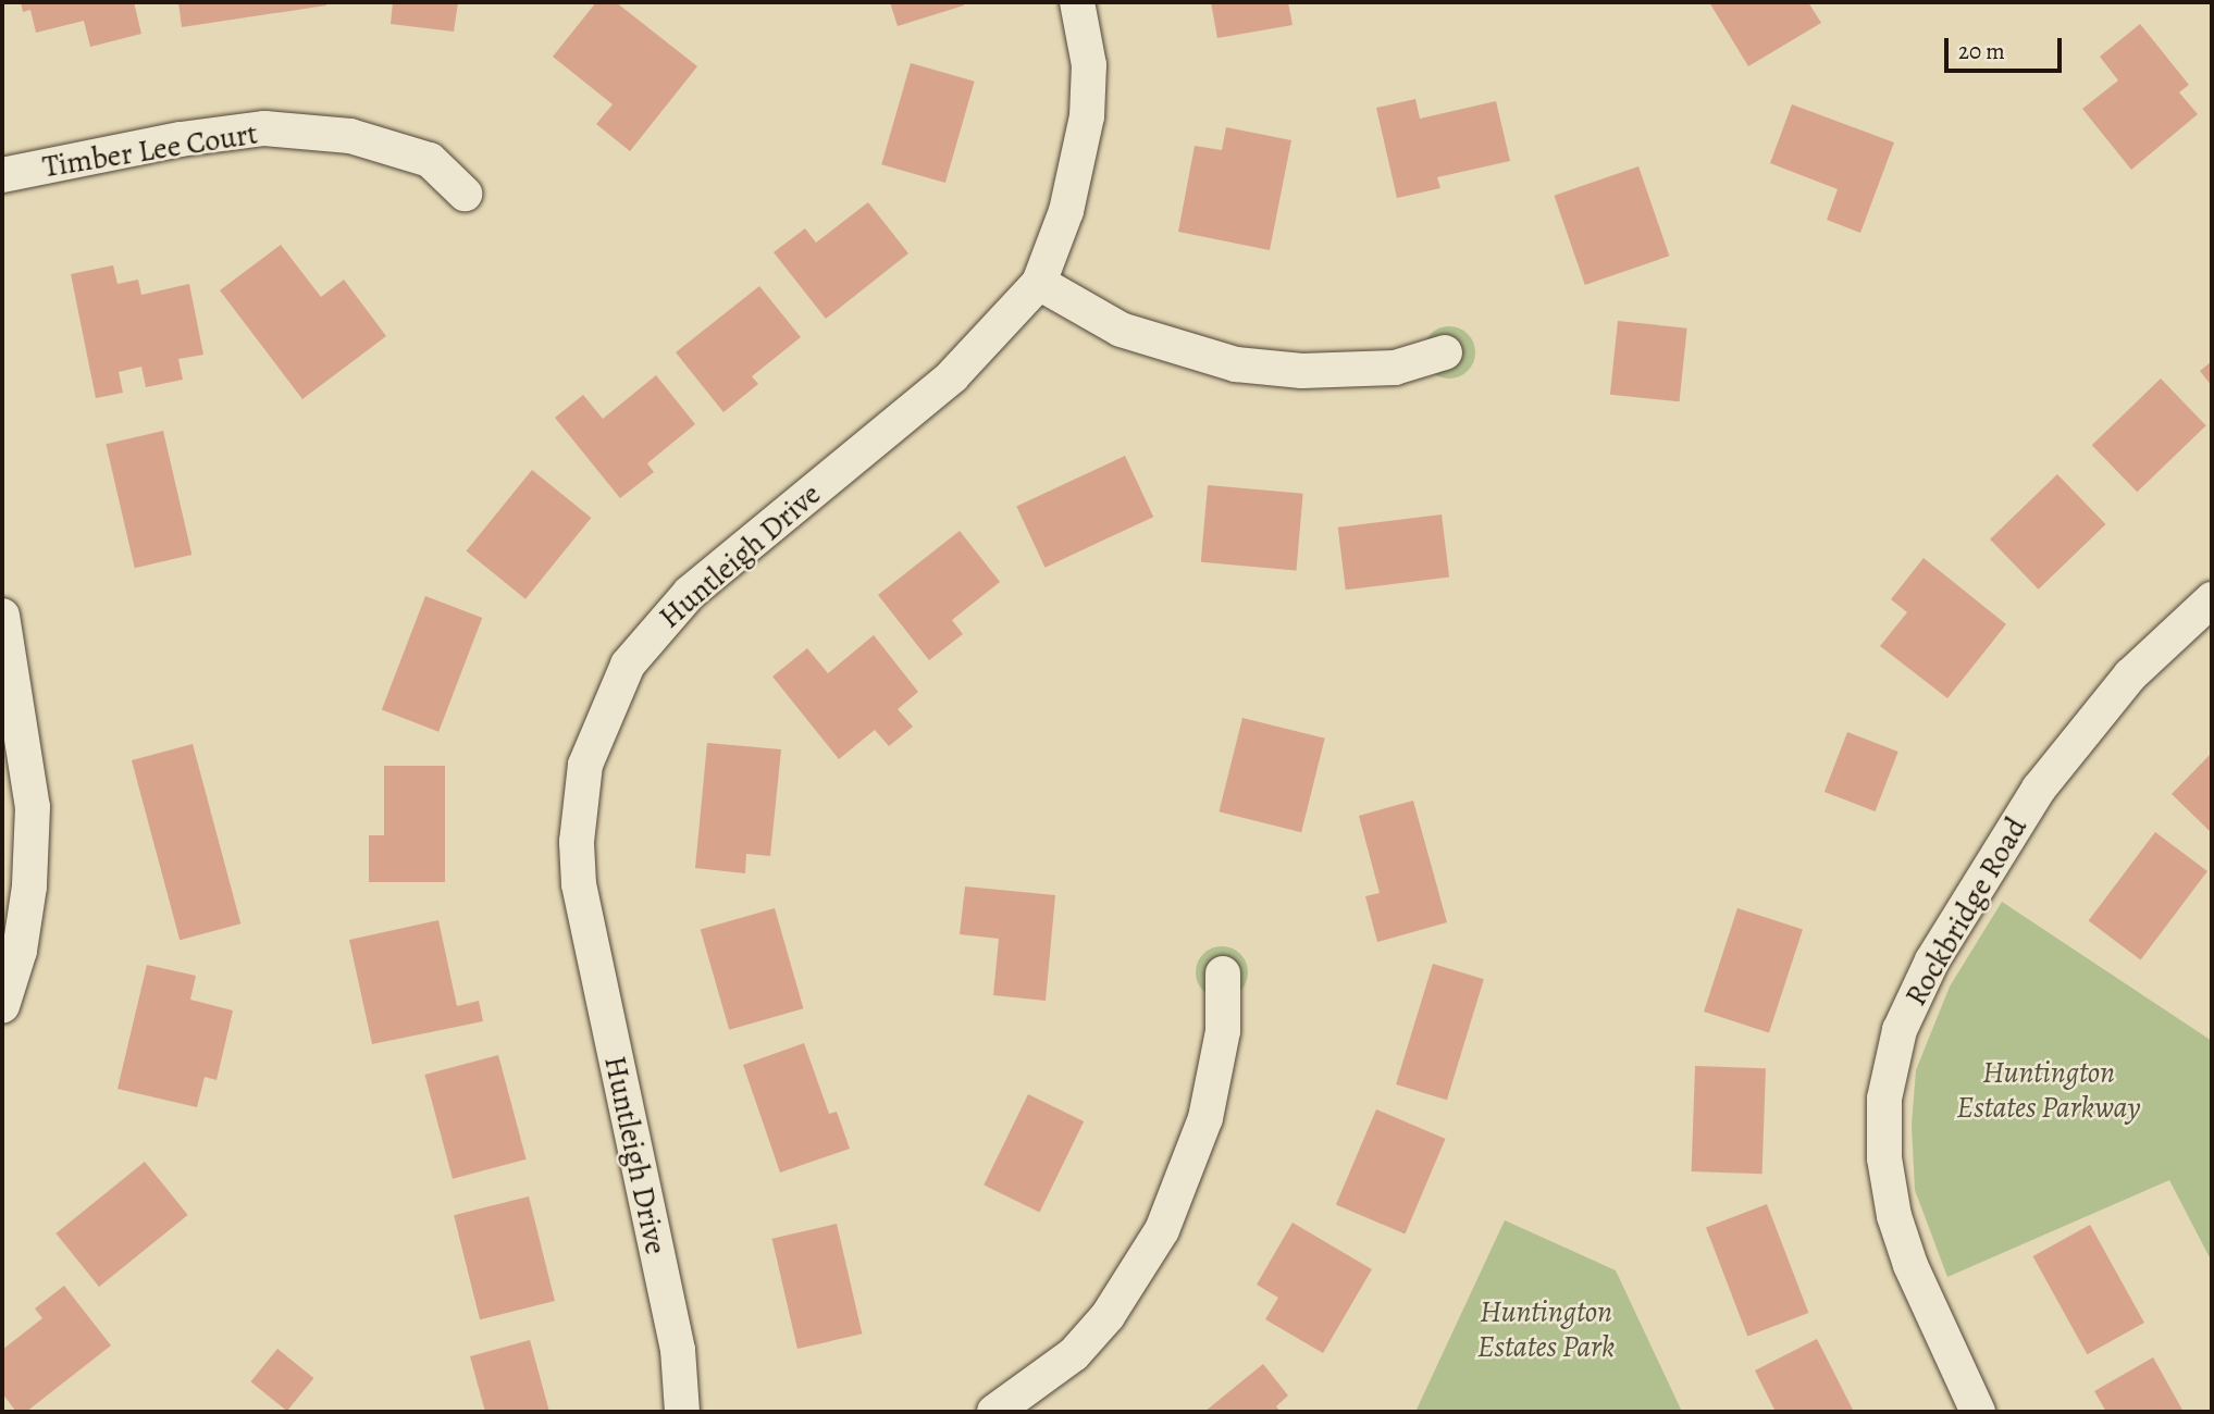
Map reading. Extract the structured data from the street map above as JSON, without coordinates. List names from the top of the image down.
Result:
{
  "streets": {
    "street": ["Timber Lee Court", "Huntleigh Drive", "Rockbridge Road"]
  },
  "parks": ["Huntington Estates Parkway", "Huntington Estates Park"],
  "scale_bar": "20 m"
}
